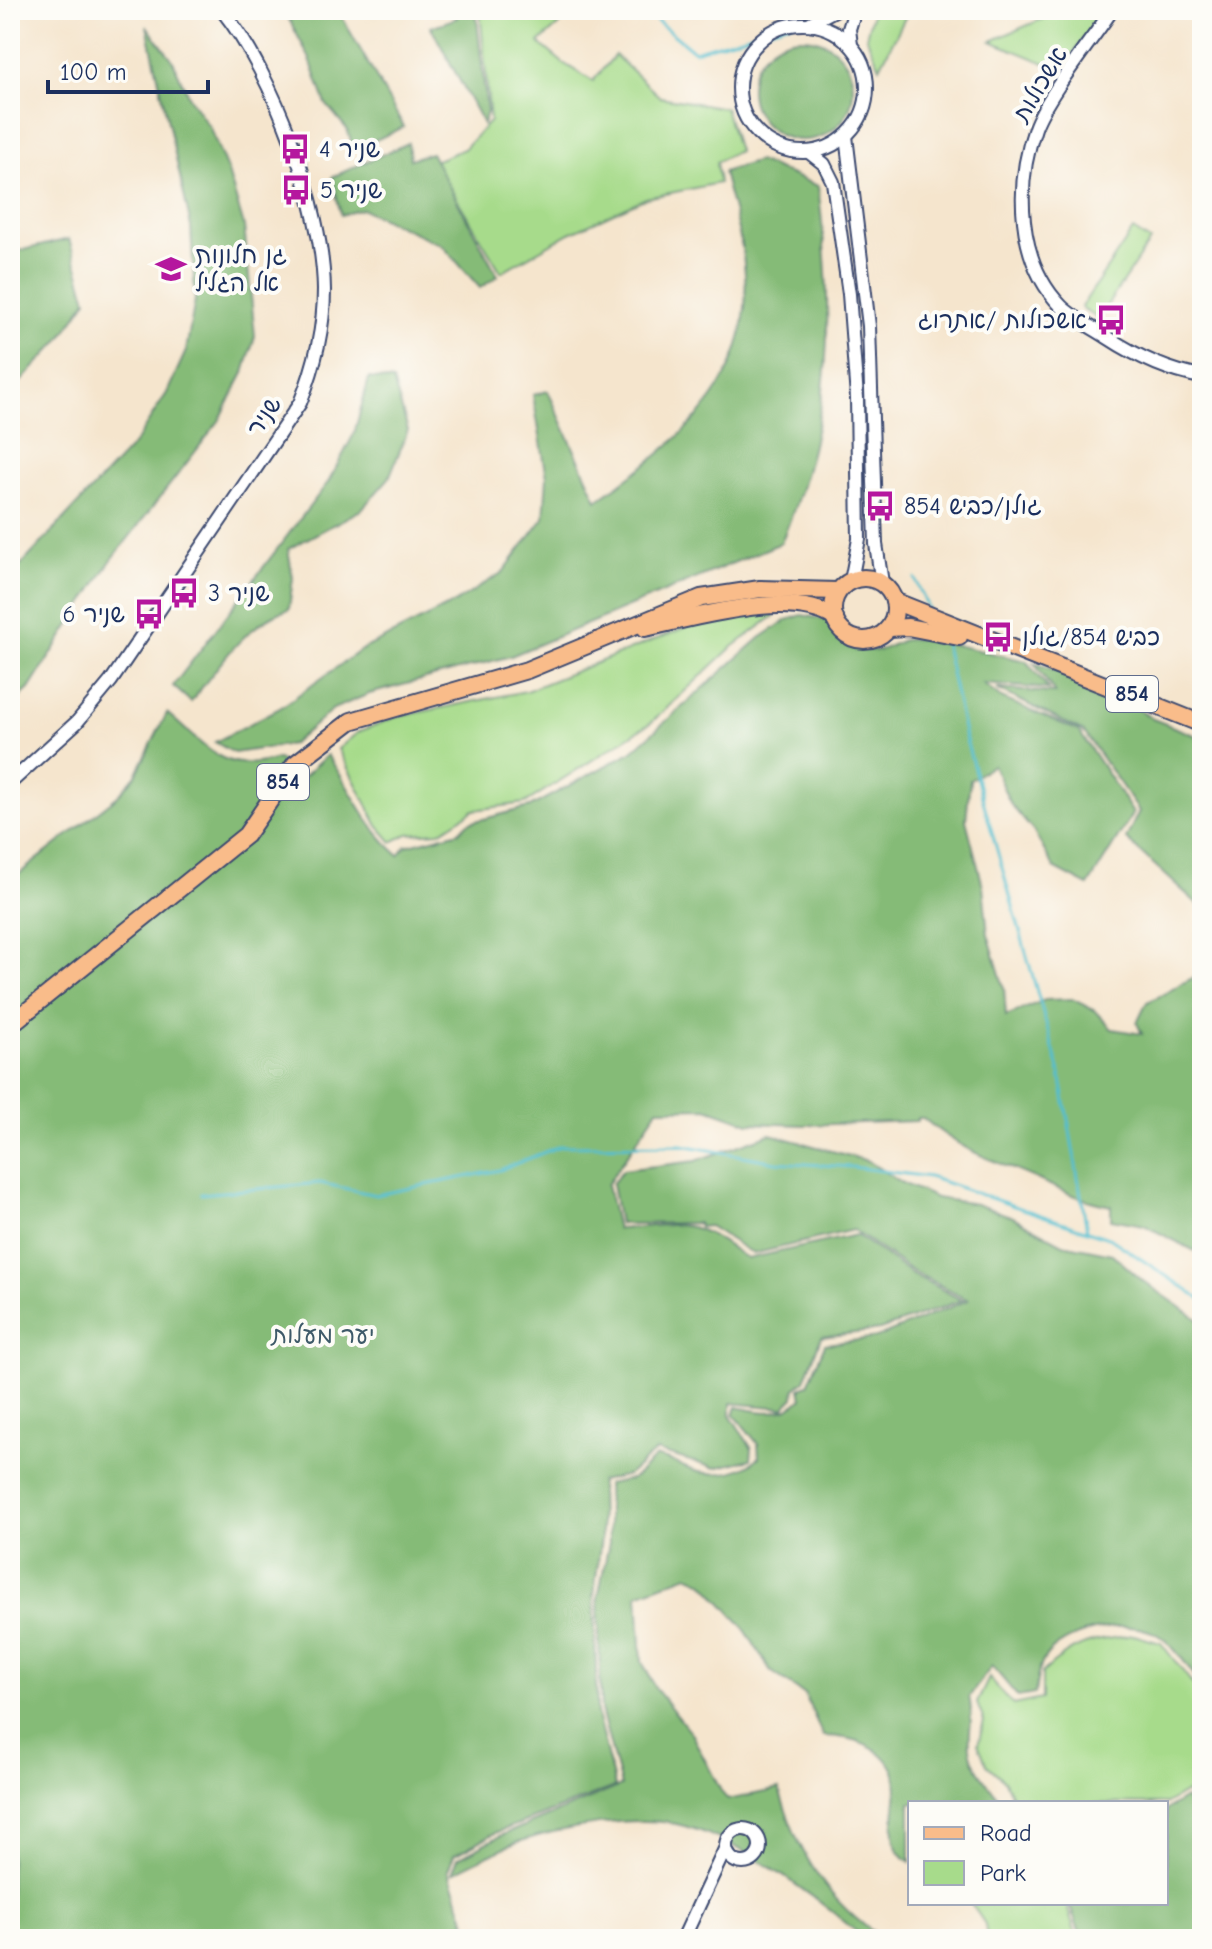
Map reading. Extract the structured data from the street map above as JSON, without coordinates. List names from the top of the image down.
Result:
{
  "streets": {
    "main road": ["854"],
    "street": ["אשכולות", "שניר"]
  },
  "parks": ["יער מעלות"],
  "places": {
    "bus stop": [
      "שניר 4",
      "שניר 5",
      "אשכולות /אתרוג",
      "גולן/כביש 854",
      "שניר 3",
      "שניר 6",
      "כביש 854/גולן"
    ],
    "school or university": ["גן חלונות אל הגליל"]
  },
  "legend": ["Road", "Park"],
  "scale_bar": "100 m"
}
